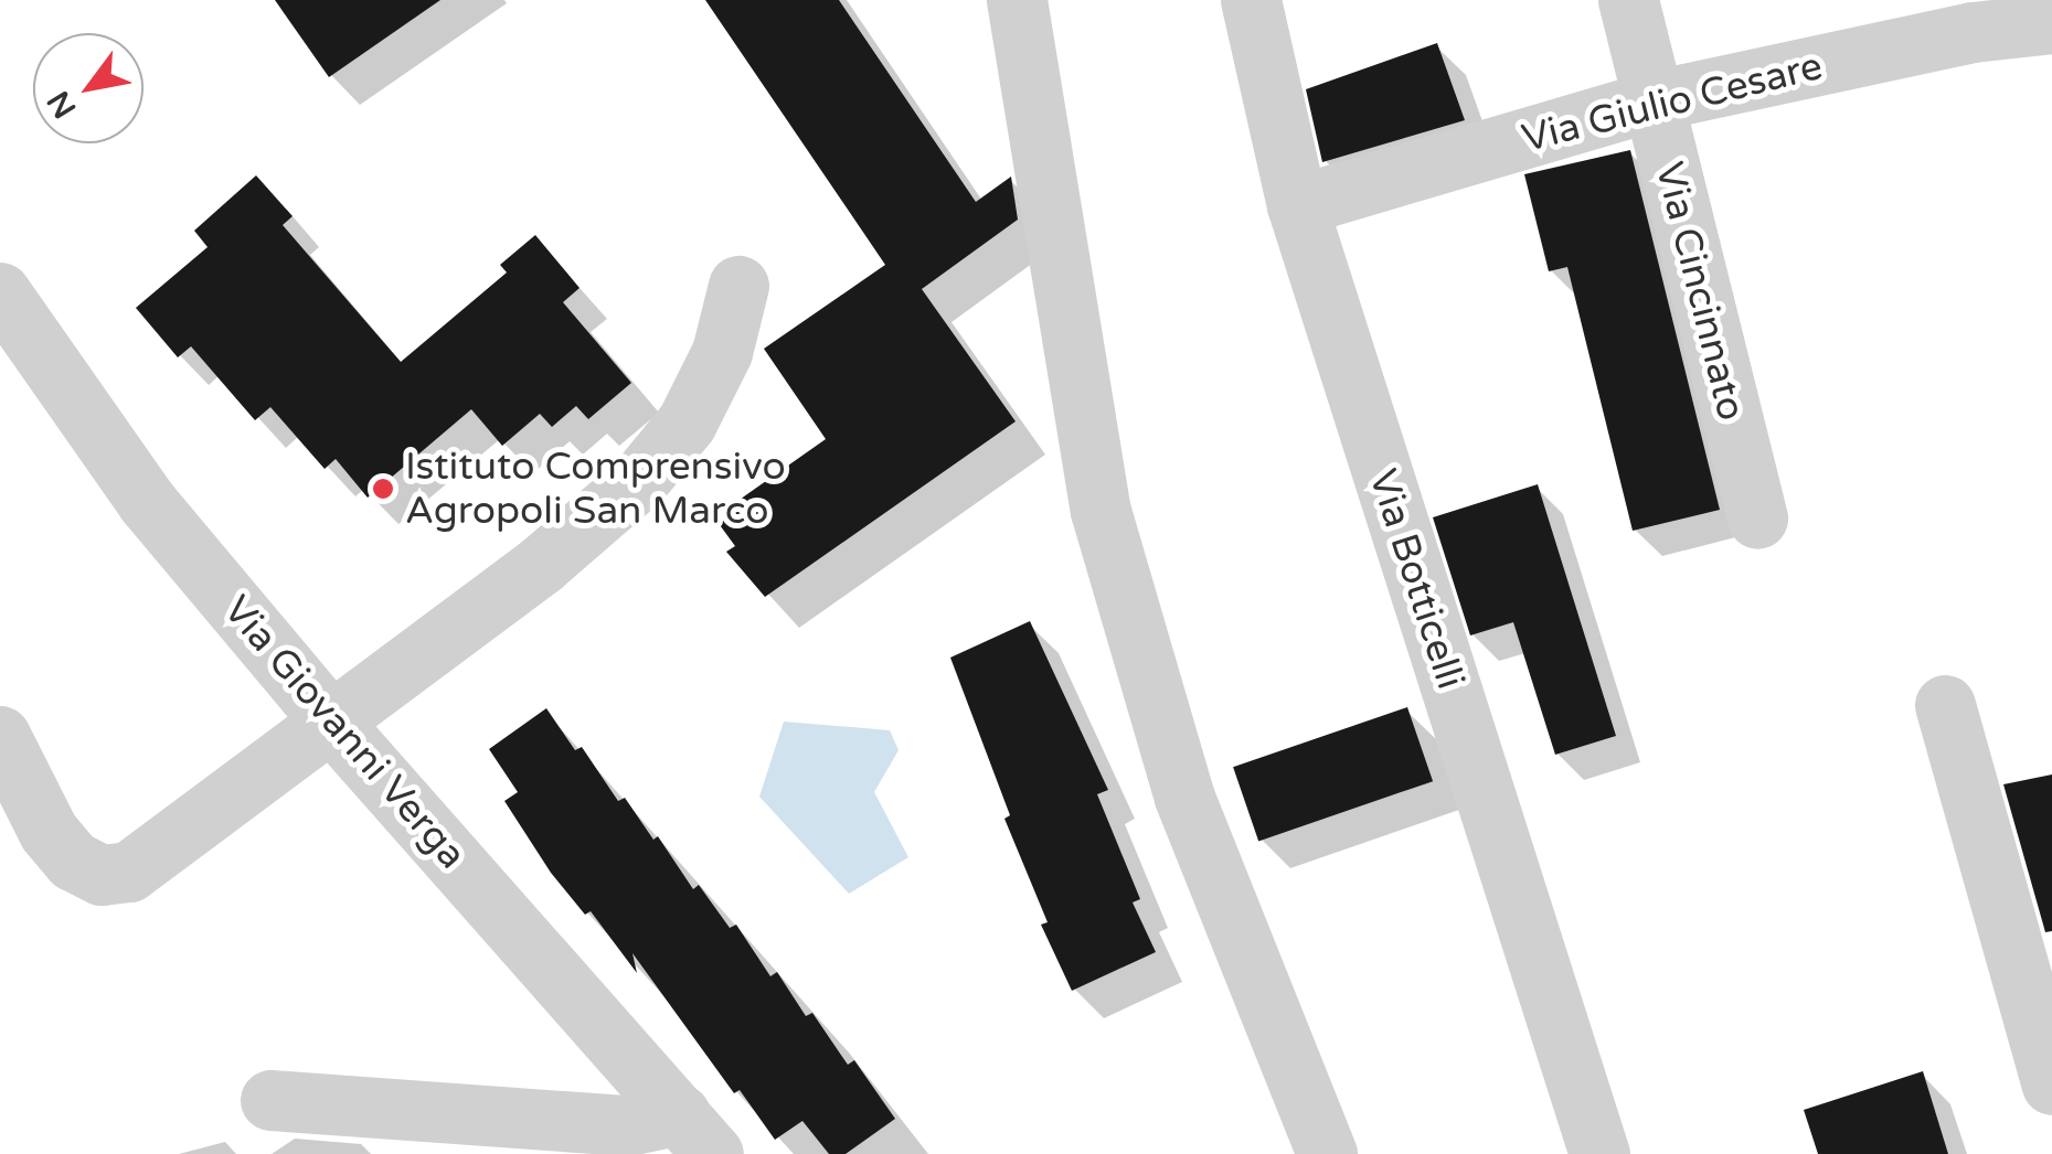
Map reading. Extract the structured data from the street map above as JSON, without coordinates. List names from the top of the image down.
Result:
{
  "streets": {
    "street": [
      "Via Giulio Cesare",
      "Via Cincinnato",
      "Via Botticelli",
      "Via Giovanni Verga"
    ]
  },
  "crossings": [
    ["Via Giulio Cesare", "Via Cincinnato"],
    ["Via Giulio Cesare", "Via Botticelli"]
  ],
  "places": ["Istituto Comprensivo Agropoli San Marco"],
  "north": "bottom left"
}
